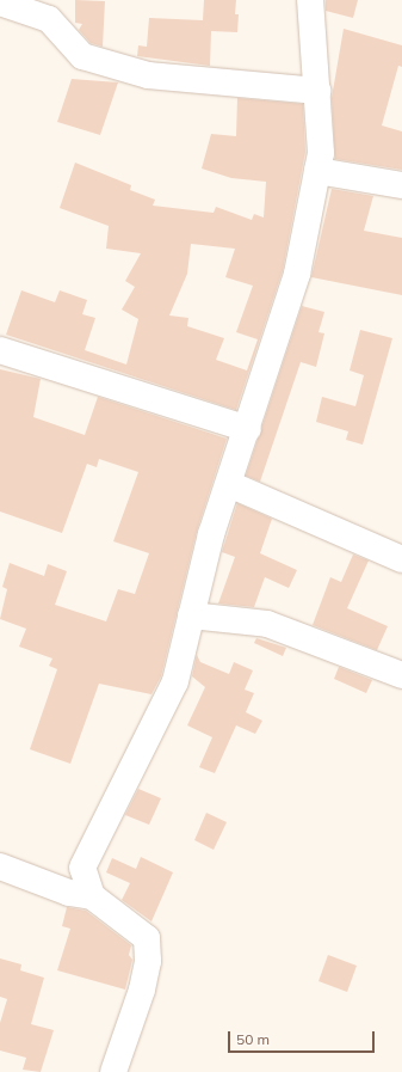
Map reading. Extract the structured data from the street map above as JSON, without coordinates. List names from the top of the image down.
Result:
{
  "scale_bar": "50 m"
}
